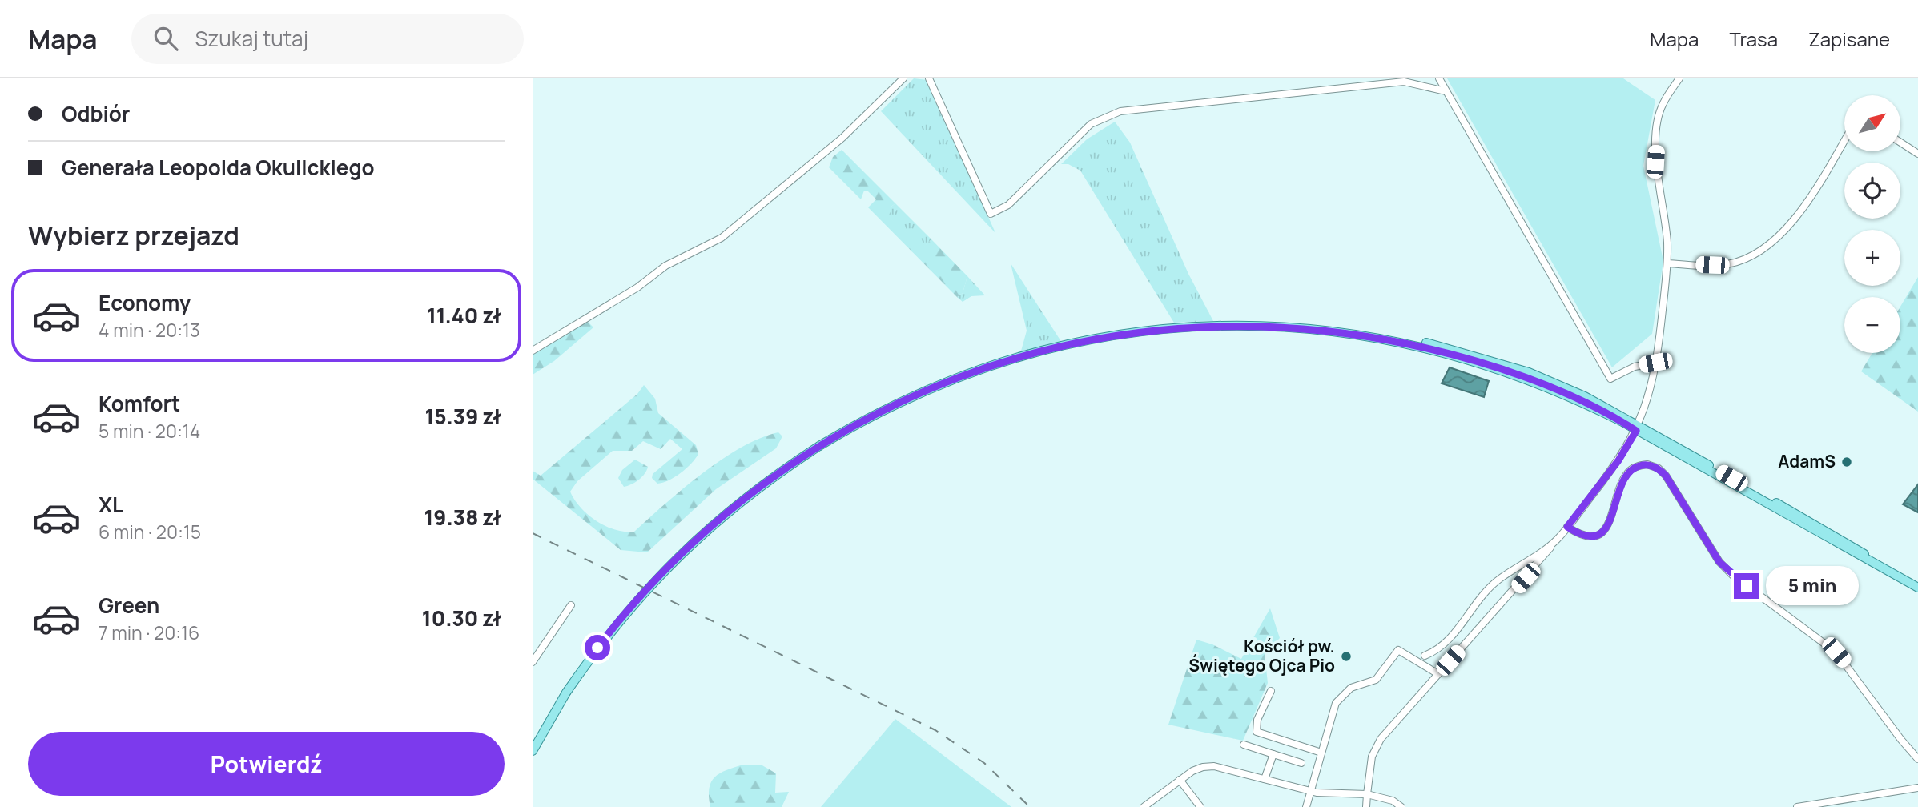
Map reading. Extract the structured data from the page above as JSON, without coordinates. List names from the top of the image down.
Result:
{
  "places": ["AdamS", "Kościół pw. Świętego Ojca Pio"],
  "north": "top right",
  "page": {
    "header": "Mapa",
    "search": "Szukaj tutaj",
    "nav": ["Mapa", "Trasa", "Zapisane"],
    "banner": ["Odbiór", "Generała Leopolda Okulickiego"],
    "map_buttons": ["+", "−"],
    "heading": "Wybierz przejazd",
    "list": [
      {
        "name": "Economy",
        "note": "4 min · 20:13",
        "value": "11.40 zł"
      },
      {
        "name": "Komfort",
        "note": "5 min · 20:14",
        "value": "15.39 zł"
      },
      {
        "name": "XL",
        "note": "6 min · 20:15",
        "value": "19.38 zł"
      },
      {
        "name": "Green",
        "note": "7 min · 20:16",
        "value": "10.30 zł"
      }
    ],
    "bubble": "5 min",
    "buttons": "Potwierdź"
  }
}
